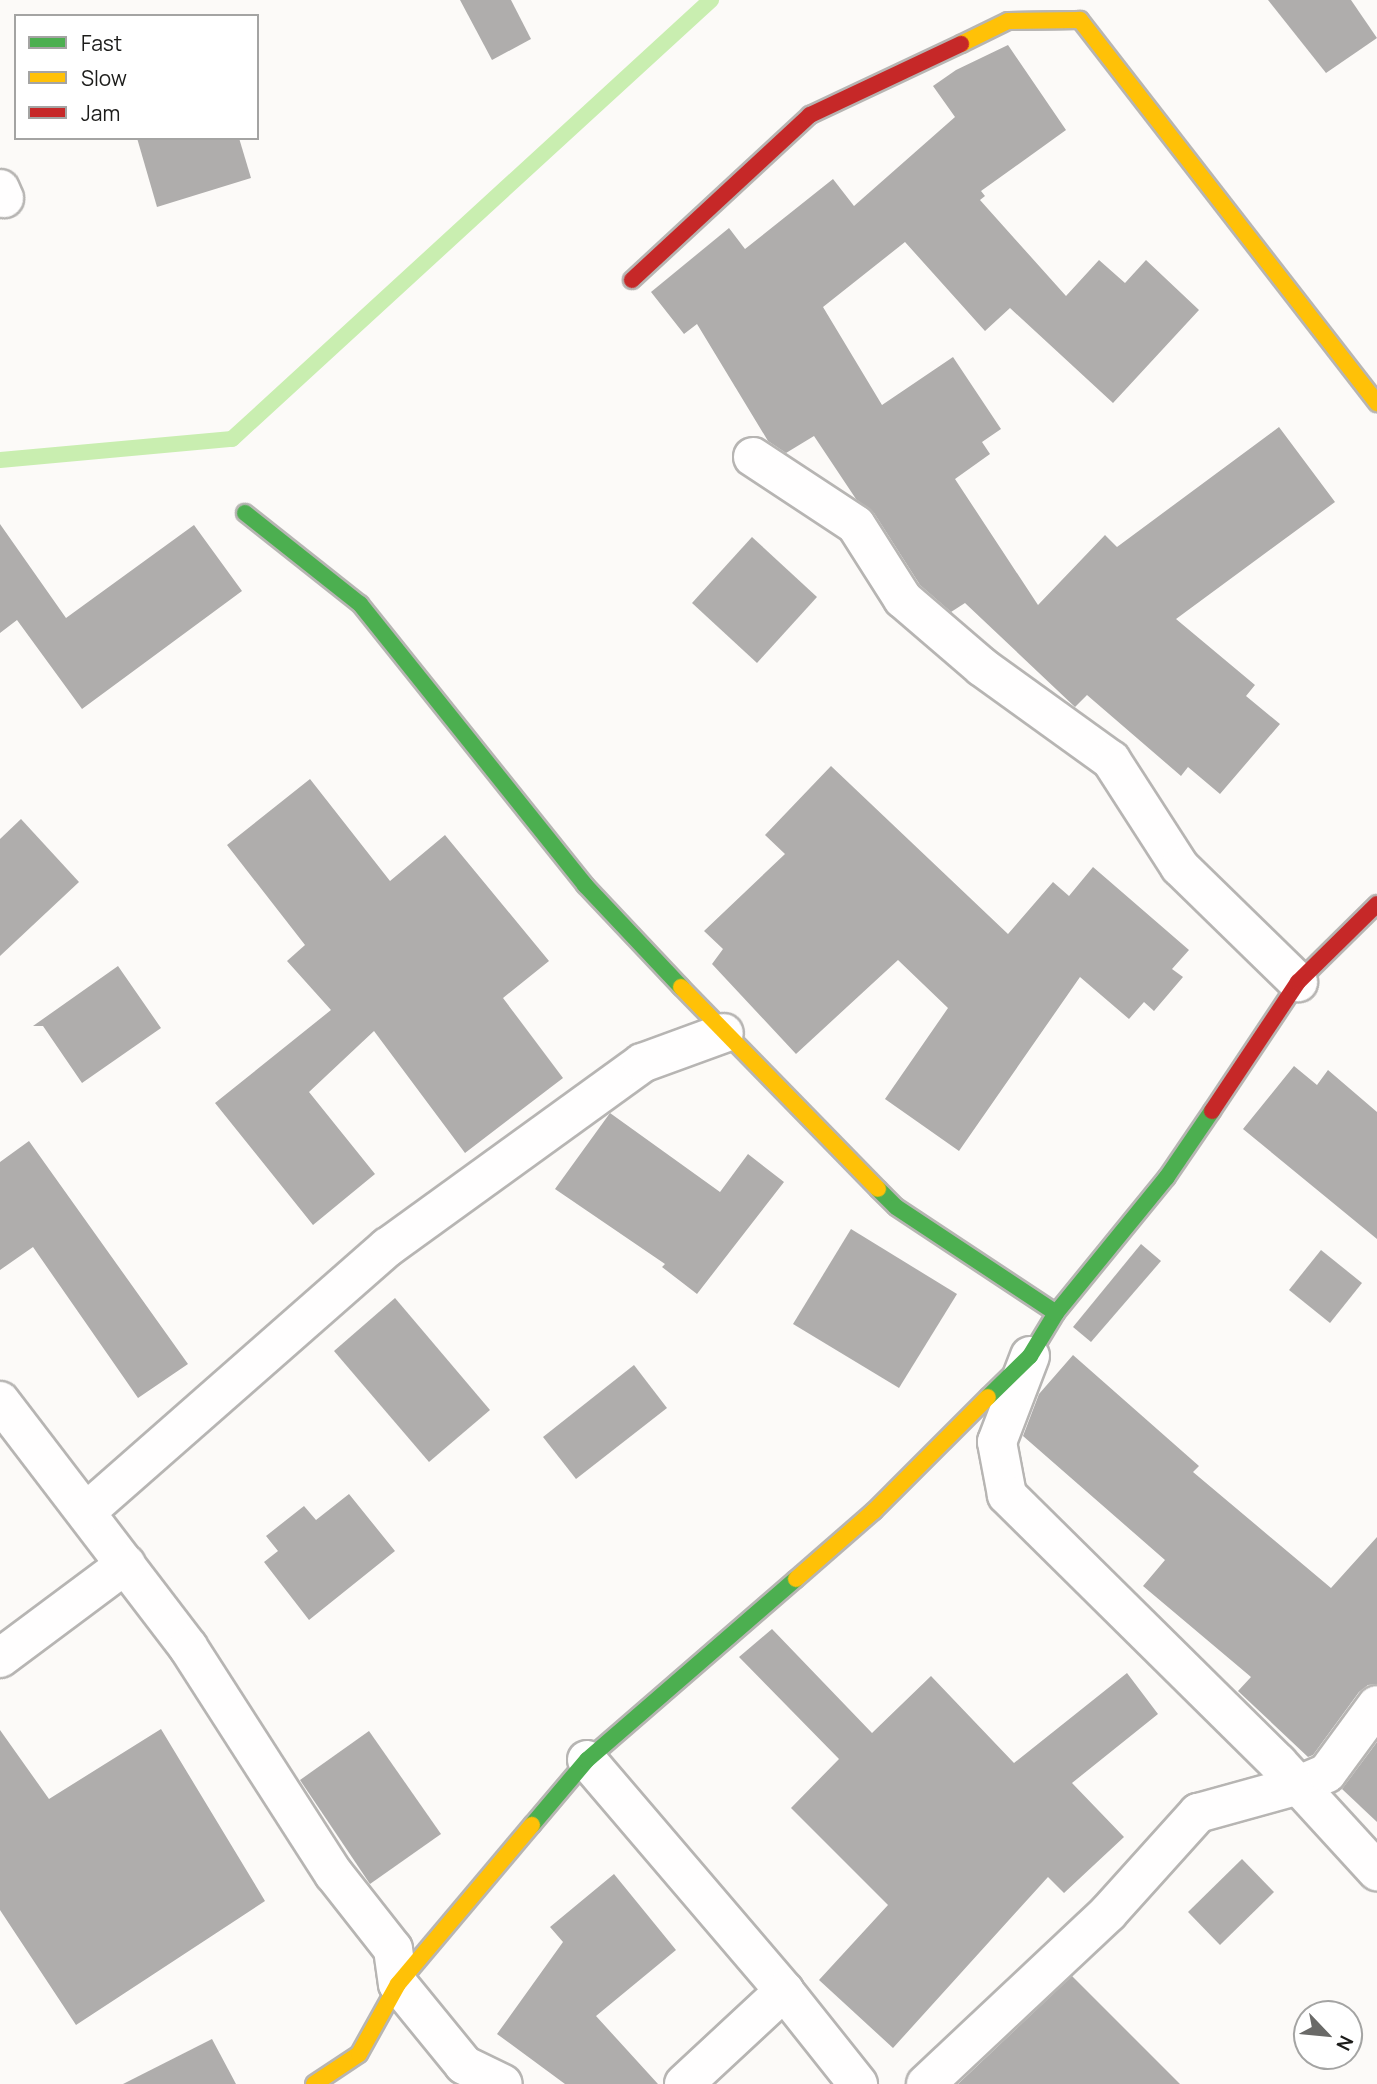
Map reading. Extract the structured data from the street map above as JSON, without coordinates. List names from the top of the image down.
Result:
{
  "legend": ["Fast", "Slow", "Jam"],
  "north": "bottom right"
}
